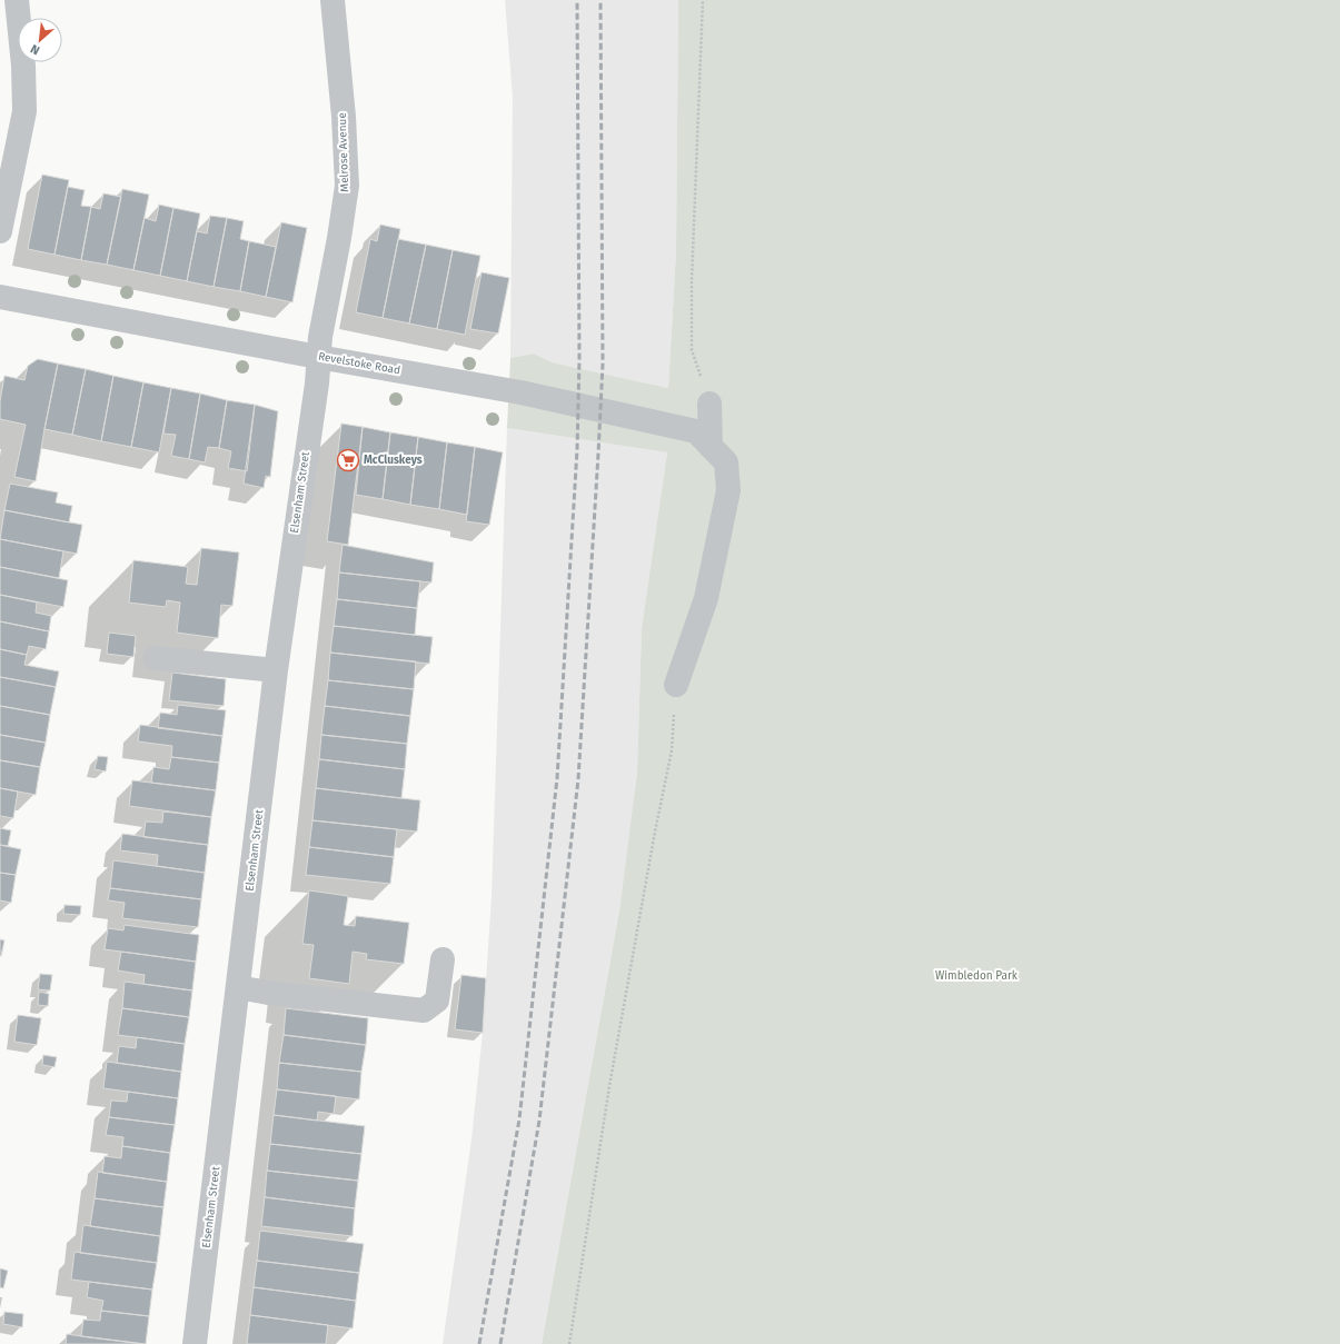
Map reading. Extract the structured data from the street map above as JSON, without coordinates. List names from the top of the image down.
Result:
{
  "streets": {
    "street": ["Melrose Avenue", "Revelstoke Road", "Elsenham Street"]
  },
  "crossings": [
    ["Melrose Avenue", "Revelstoke Road"],
    ["Melrose Avenue", "Elsenham Street"],
    ["Revelstoke Road", "Elsenham Street"]
  ],
  "parks": ["Wimbledon Park"],
  "places": {
    "supermarket": ["McCluskeys"]
  },
  "north": "bottom left"
}
